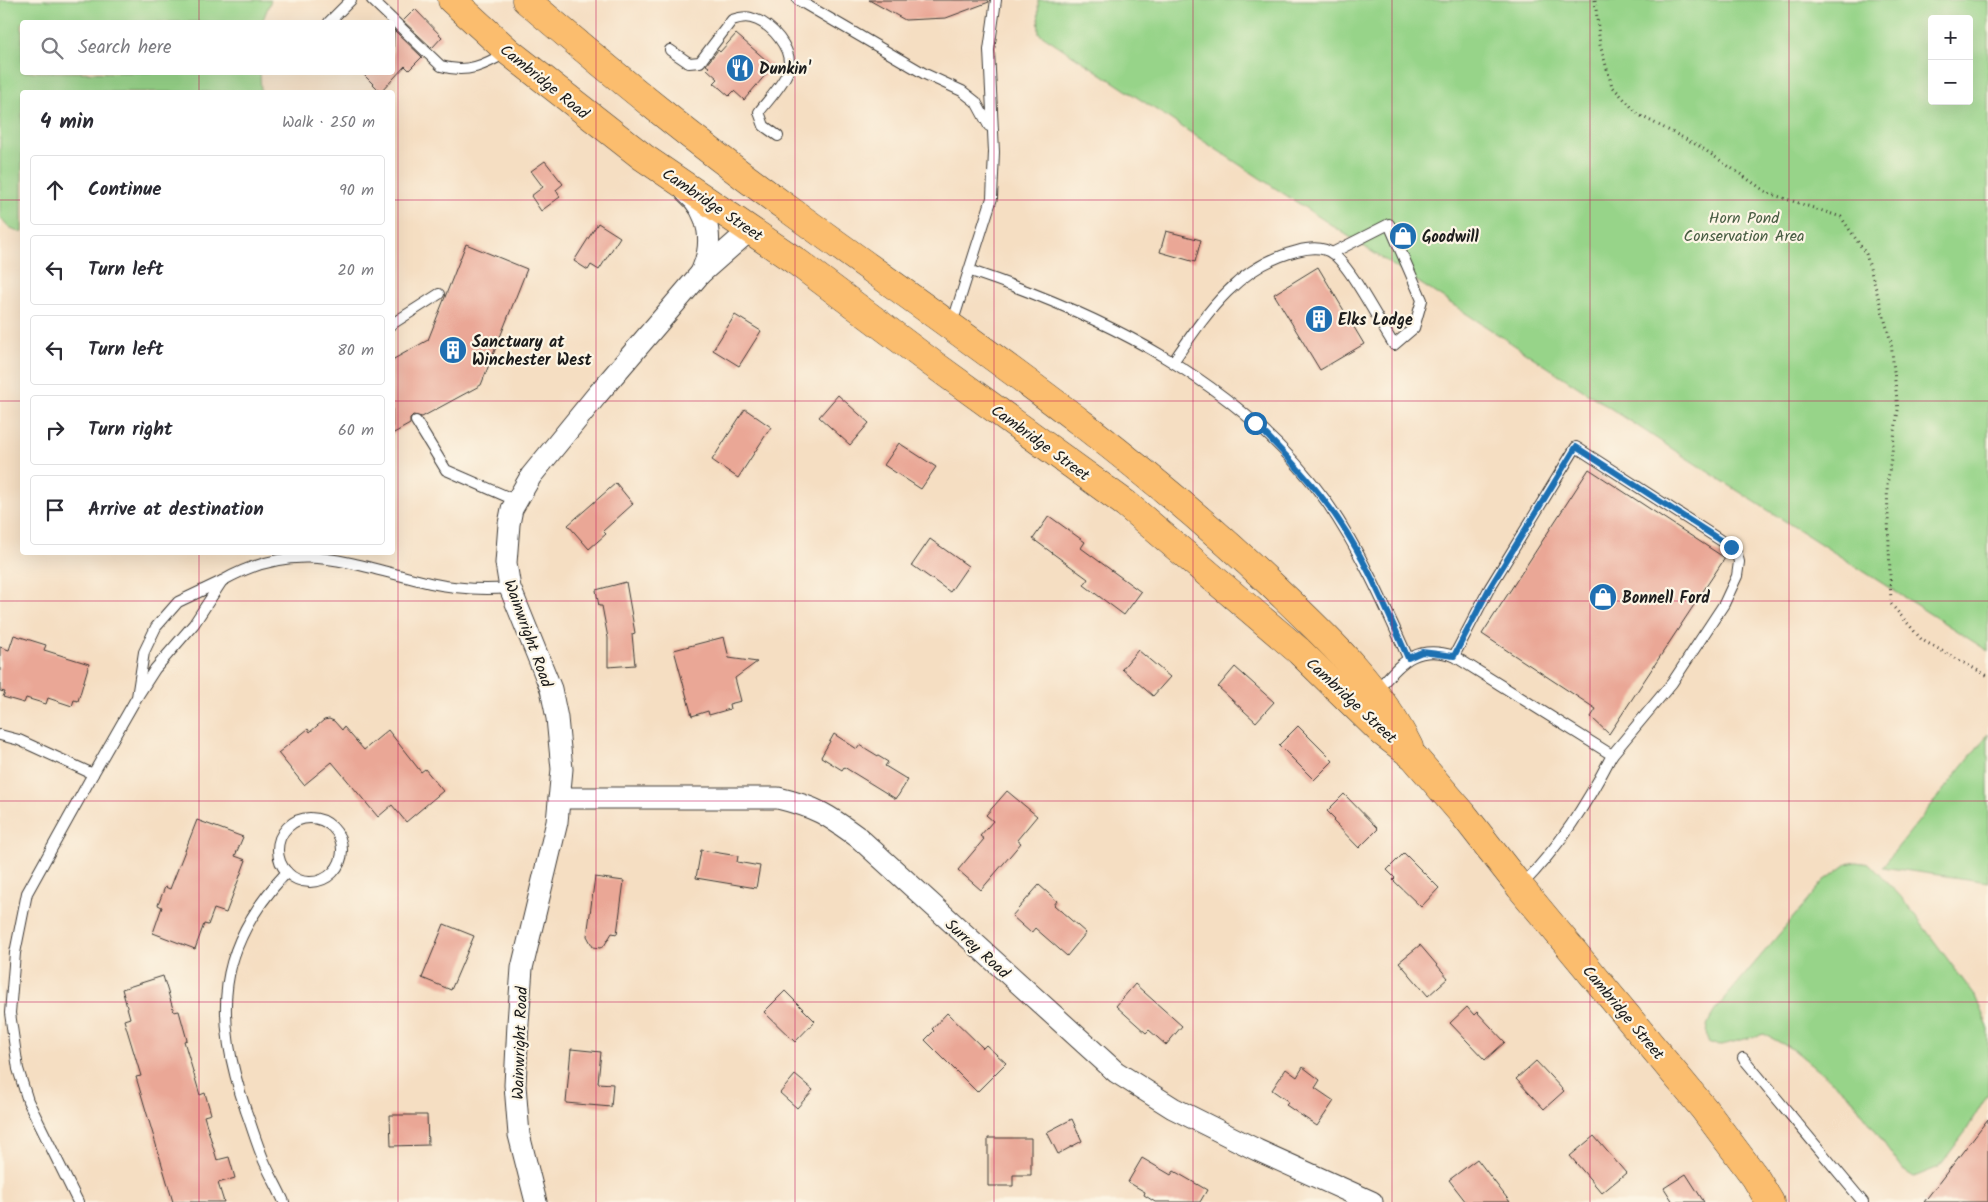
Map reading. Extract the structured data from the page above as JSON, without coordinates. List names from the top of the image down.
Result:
{
  "streets": {
    "highway": ["Cambridge Road", "Cambridge Street"],
    "street": ["Wainwright Road", "Surrey Road"]
  },
  "crossings": [
    ["Cambridge Road", "Cambridge Street"],
    ["Cambridge Road", "Wainwright Road"],
    ["Cambridge Street", "Wainwright Road"],
    ["Wainwright Road", "Surrey Road"]
  ],
  "parks": ["Horn Pond Conservation Area"],
  "places": {
    "restaurant": ["Dunkin'"],
    "shop": ["Goodwill", "Bonnell Ford"],
    "building": ["Elks Lodge", "Sanctuary at Winchester West"]
  },
  "page": {
    "map_buttons": ["+", "−"],
    "search": "Search here",
    "heading": ["4 min", "Walk · 250 m"],
    "list": [
      ["Continue", "90 m"],
      ["Turn left", "20 m"],
      ["Turn left", "80 m"],
      ["Turn right", "60 m"],
      "Arrive at destination"
    ]
  }
}
